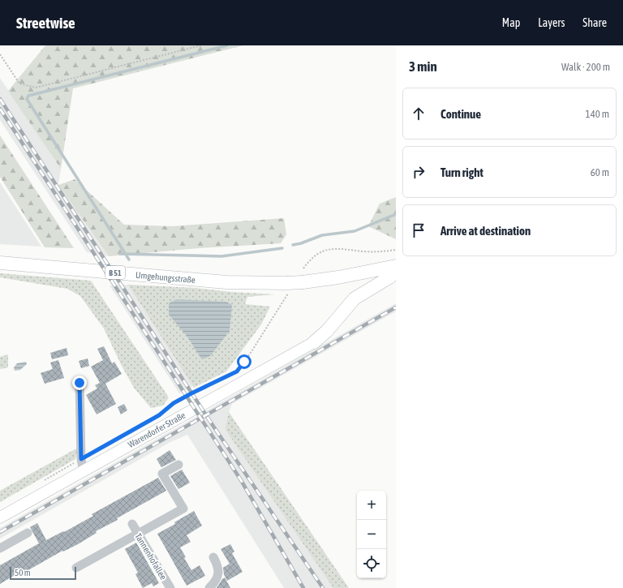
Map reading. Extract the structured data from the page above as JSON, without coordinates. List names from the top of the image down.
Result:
{
  "streets": {
    "highway": ["B 51", "Umgehungsstraße"],
    "main road": ["Warendorfer Straße"],
    "lane": ["Tannenhofallee"]
  },
  "crossings": [
    ["B 51", "Umgehungsstraße"]
  ],
  "scale_bar": "50 m",
  "page": {
    "header": "Streetwise",
    "nav": ["Map", "Layers", "Share"],
    "heading": ["3 min", "Walk · 200 m"],
    "list": [
      ["Continue", "140 m"],
      ["Turn right", "60 m"],
      "Arrive at destination"
    ],
    "map_buttons": ["+", "−"],
    "scale": "50 m"
  }
}
